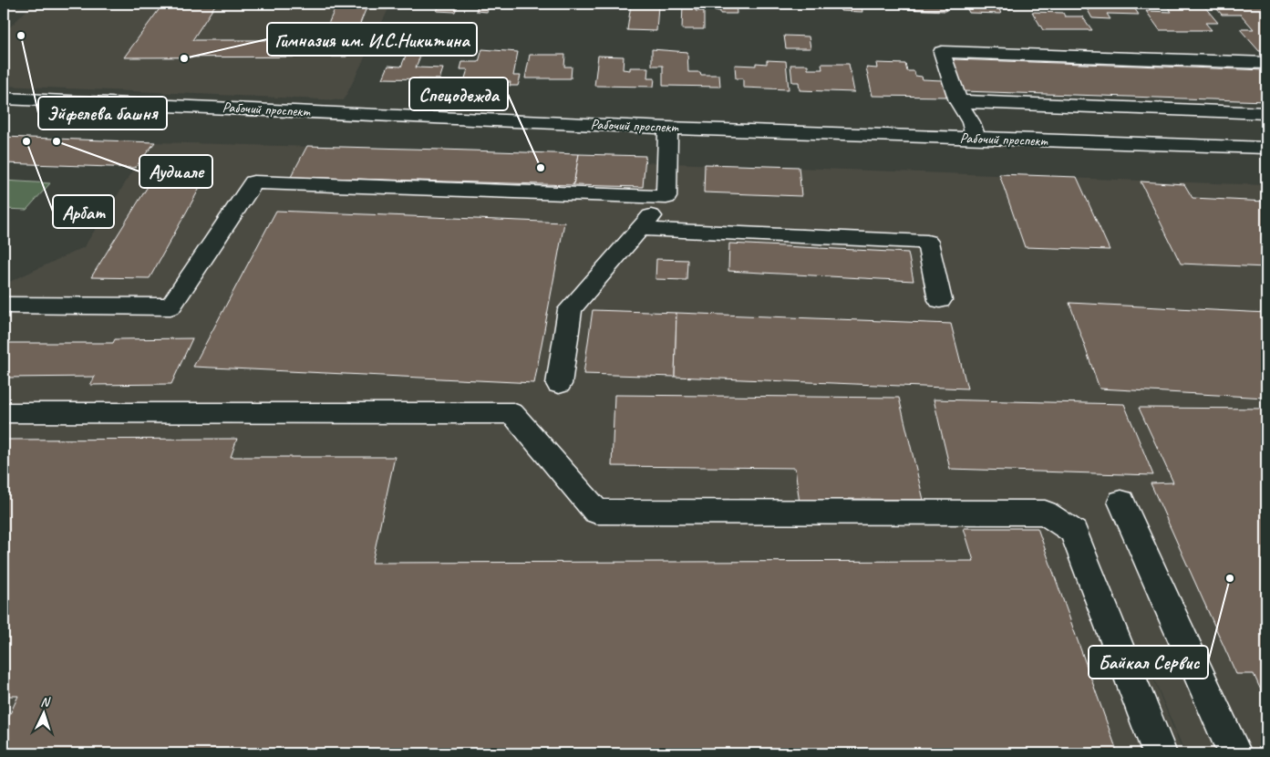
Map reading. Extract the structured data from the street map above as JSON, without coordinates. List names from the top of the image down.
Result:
{
  "streets": {
    "street": ["Рабочий проспект"]
  },
  "places": [
    "Эйфелева башня",
    "Гимназия им. И.С.Никитина",
    "Арбат",
    "Аудиале",
    "Спецодежда",
    "Байкал Сервис"
  ],
  "north": "top"
}
